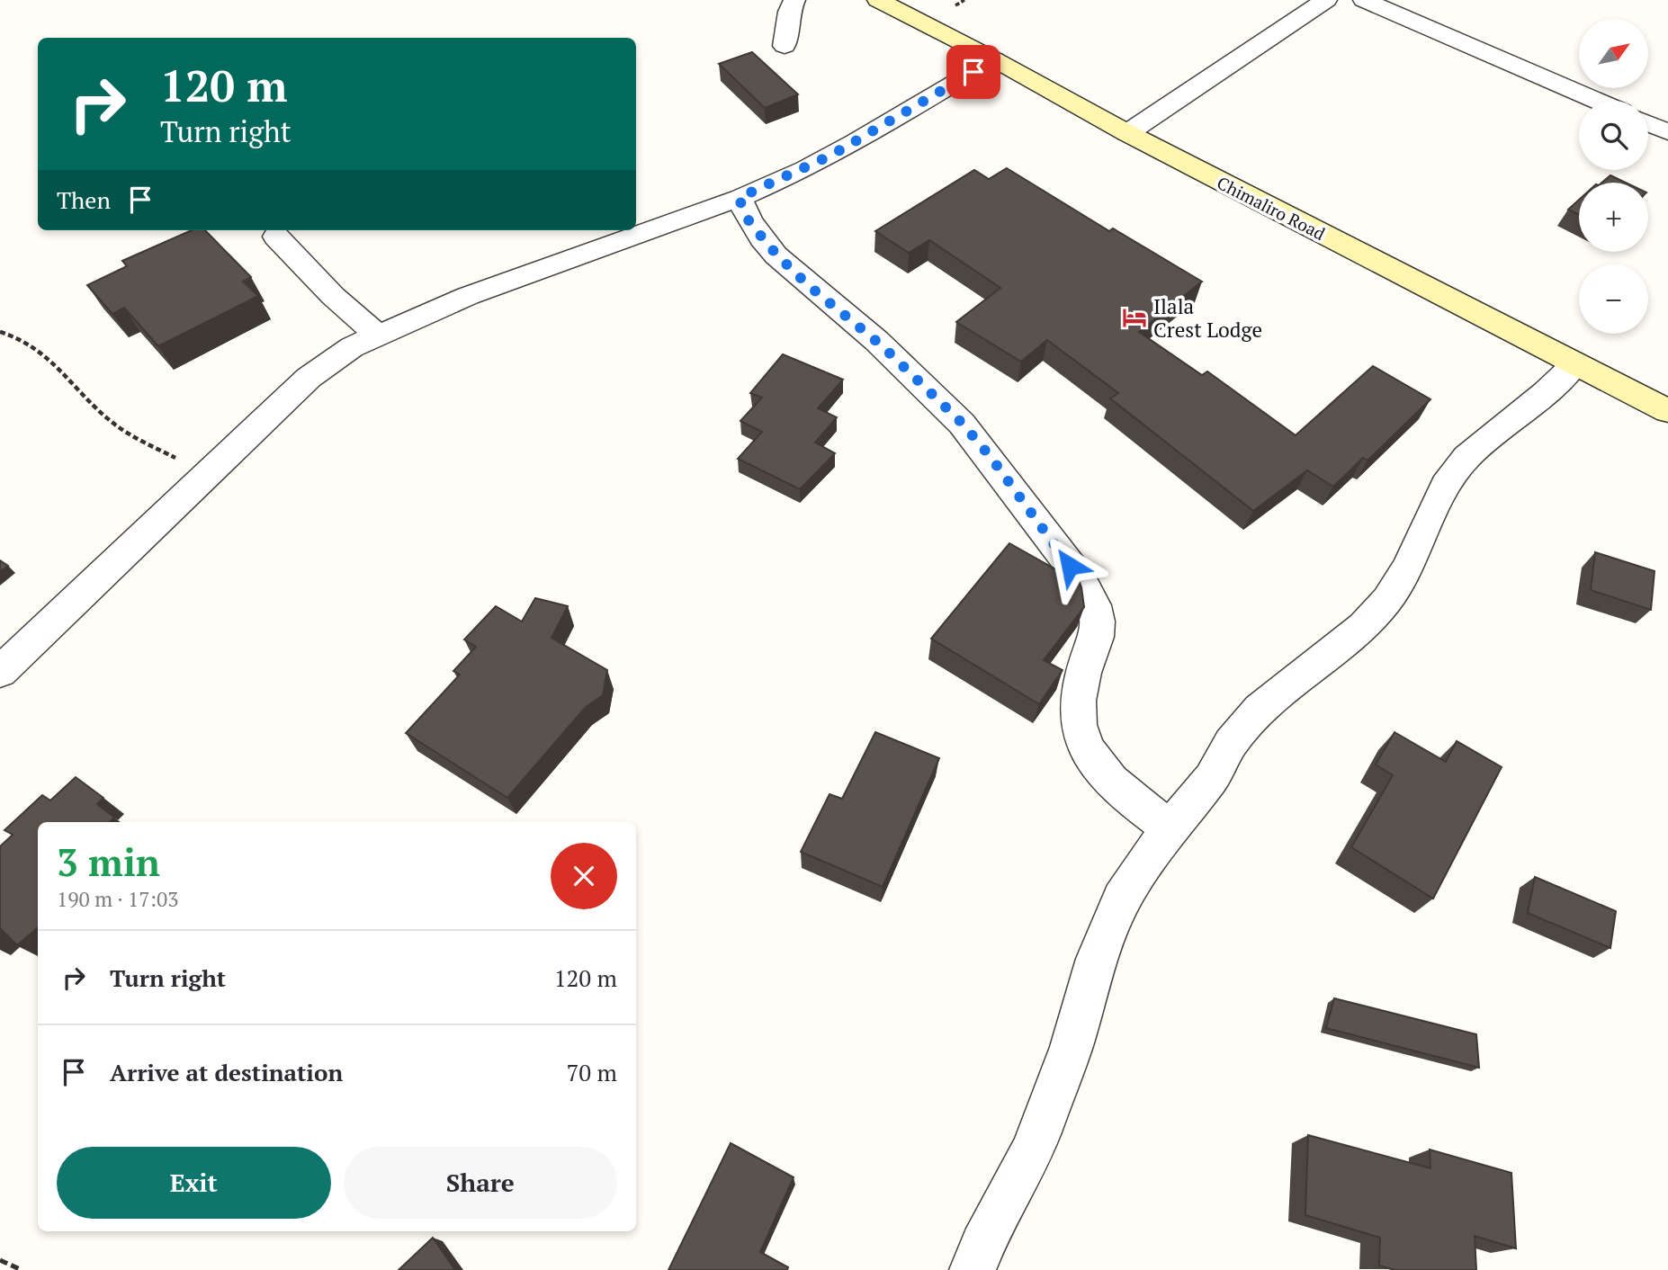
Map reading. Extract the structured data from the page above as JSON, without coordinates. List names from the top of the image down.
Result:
{
  "streets": {
    "street": ["Chimaliro Road"]
  },
  "places": {
    "hotel": ["Ilala Crest Lodge"]
  },
  "north": "top right",
  "page": {
    "map_buttons": ["+", "−"],
    "turn": ["120 m", "Turn right"],
    "then": "Then",
    "heading": ["3 min", "190 m · 17:03"],
    "list": [
      {
        "name": "Turn right",
        "value": "120 m"
      },
      {
        "name": "Arrive at destination",
        "value": "70 m"
      }
    ],
    "buttons": ["Exit", "Share"]
  }
}
